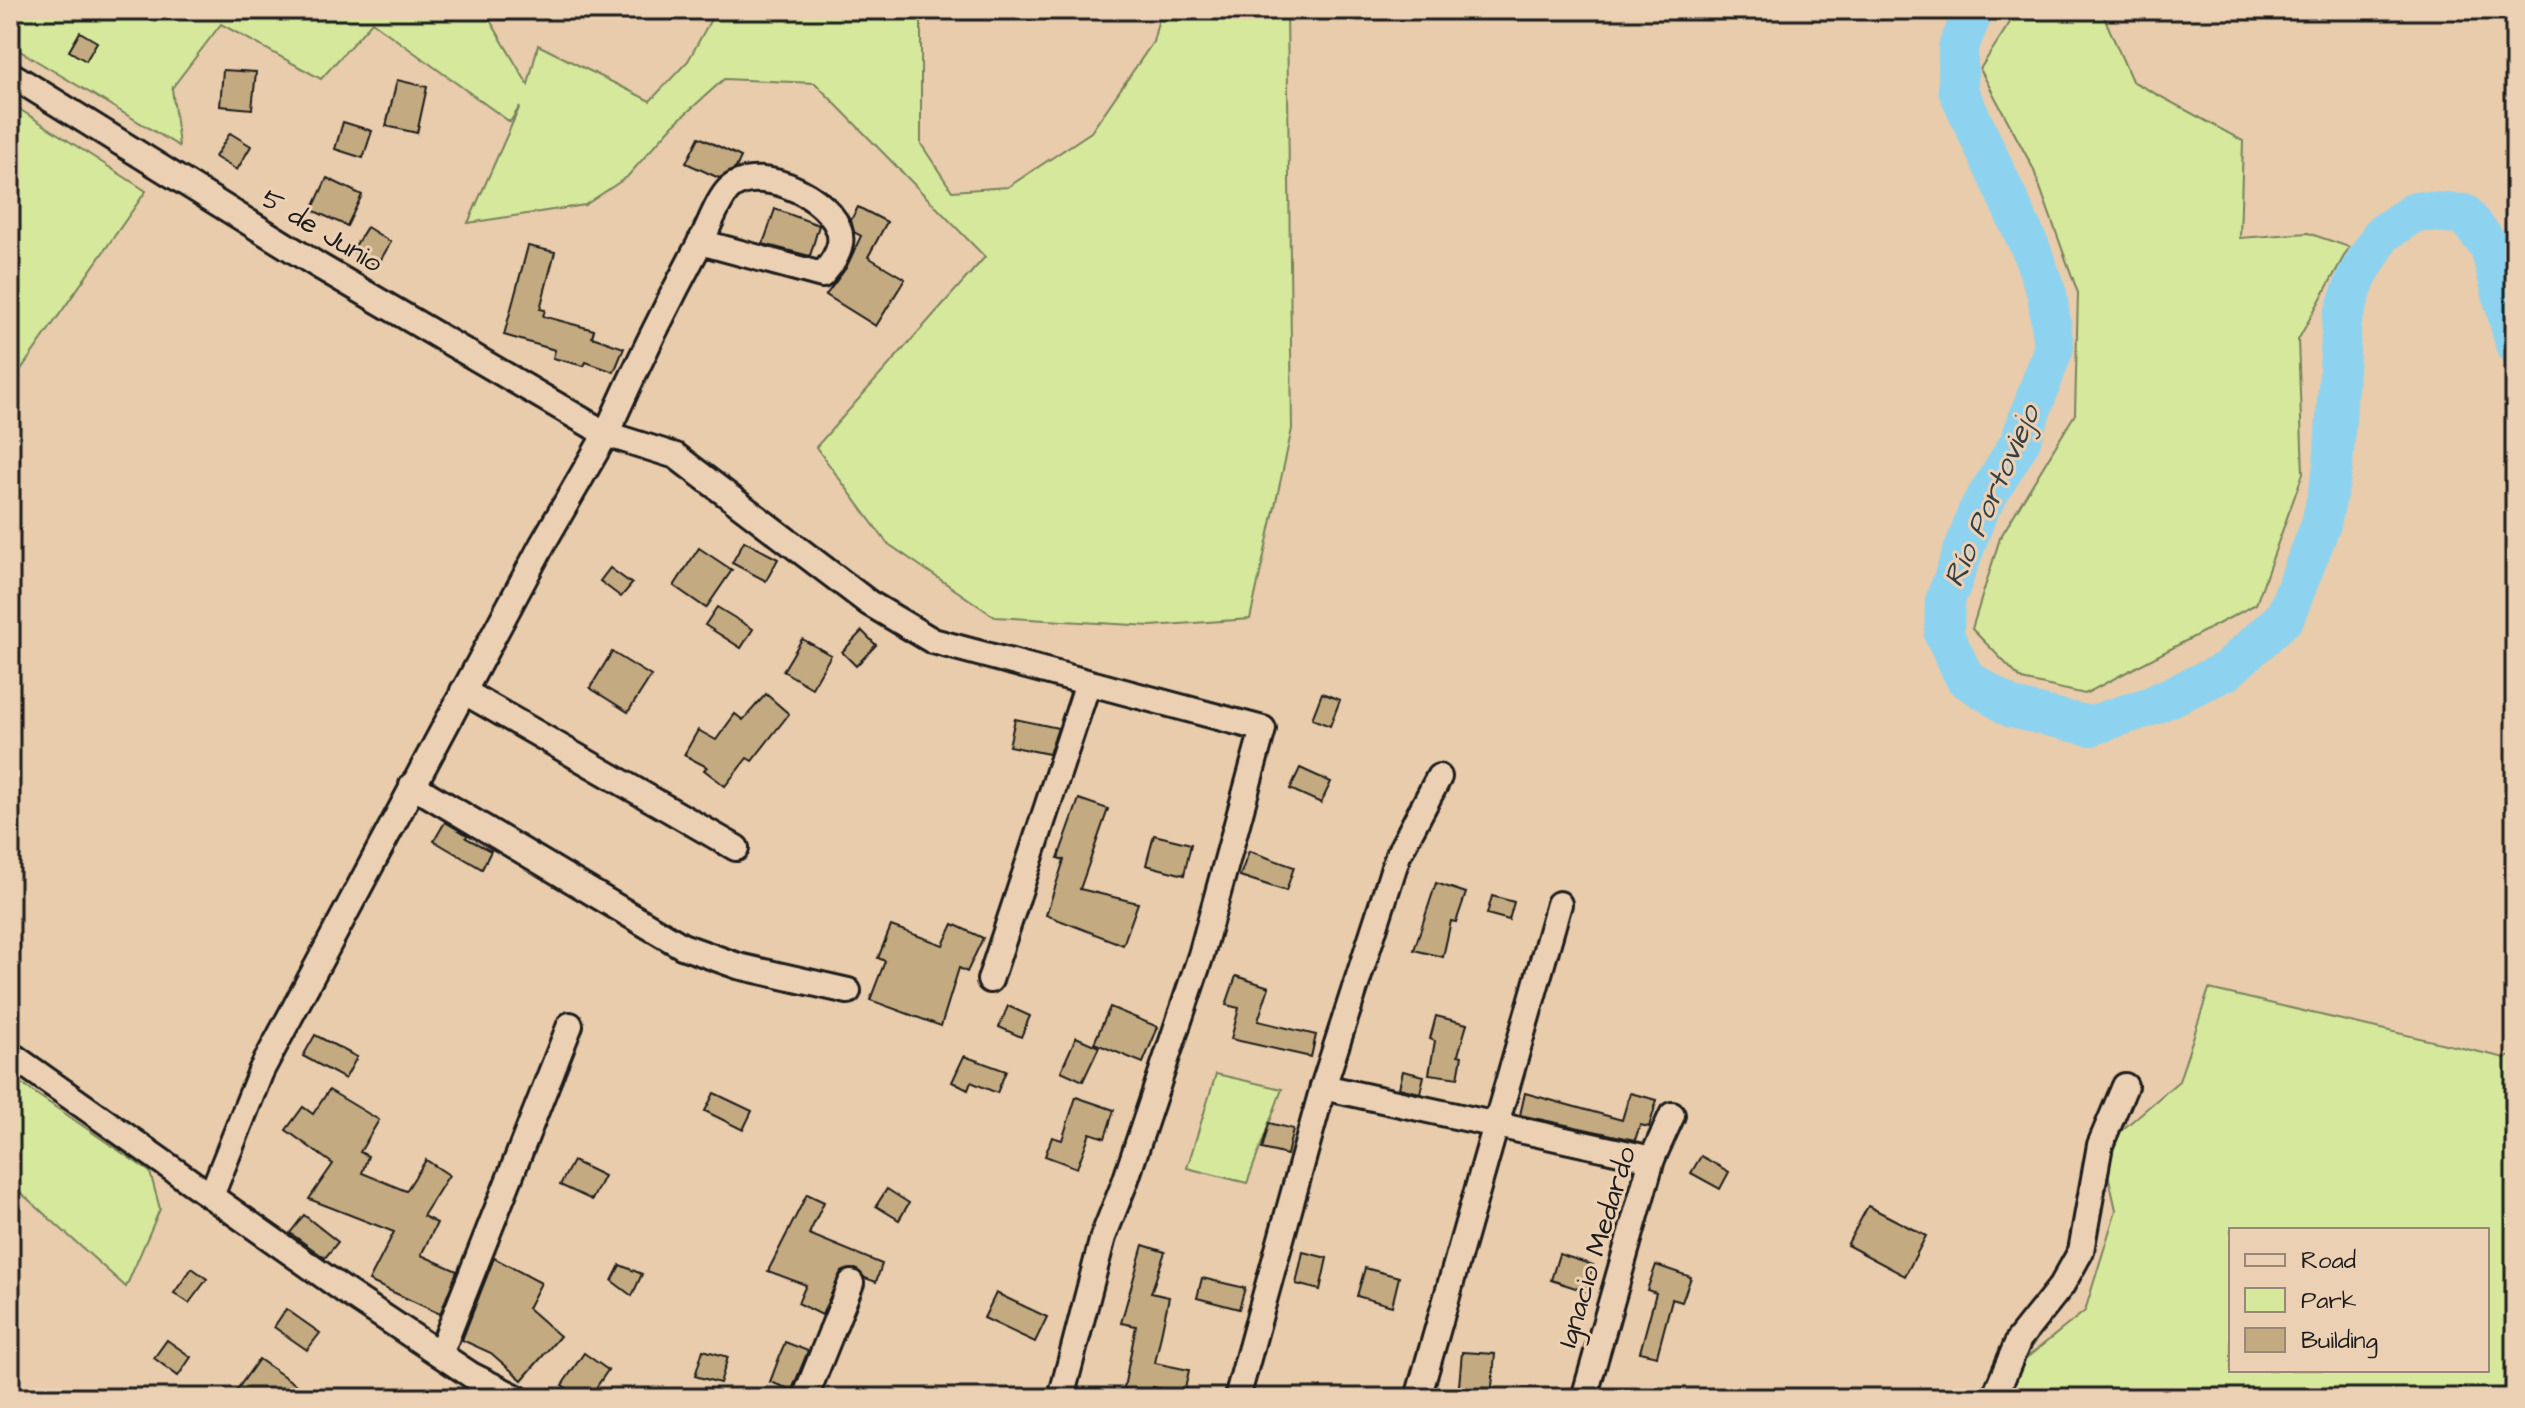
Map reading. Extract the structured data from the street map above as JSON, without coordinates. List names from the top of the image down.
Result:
{
  "streets": {
    "street": ["5 de Junio", "Ignacio Medardo"]
  },
  "water": ["Río Portoviejo"],
  "legend": ["Road", "Park", "Building"]
}
